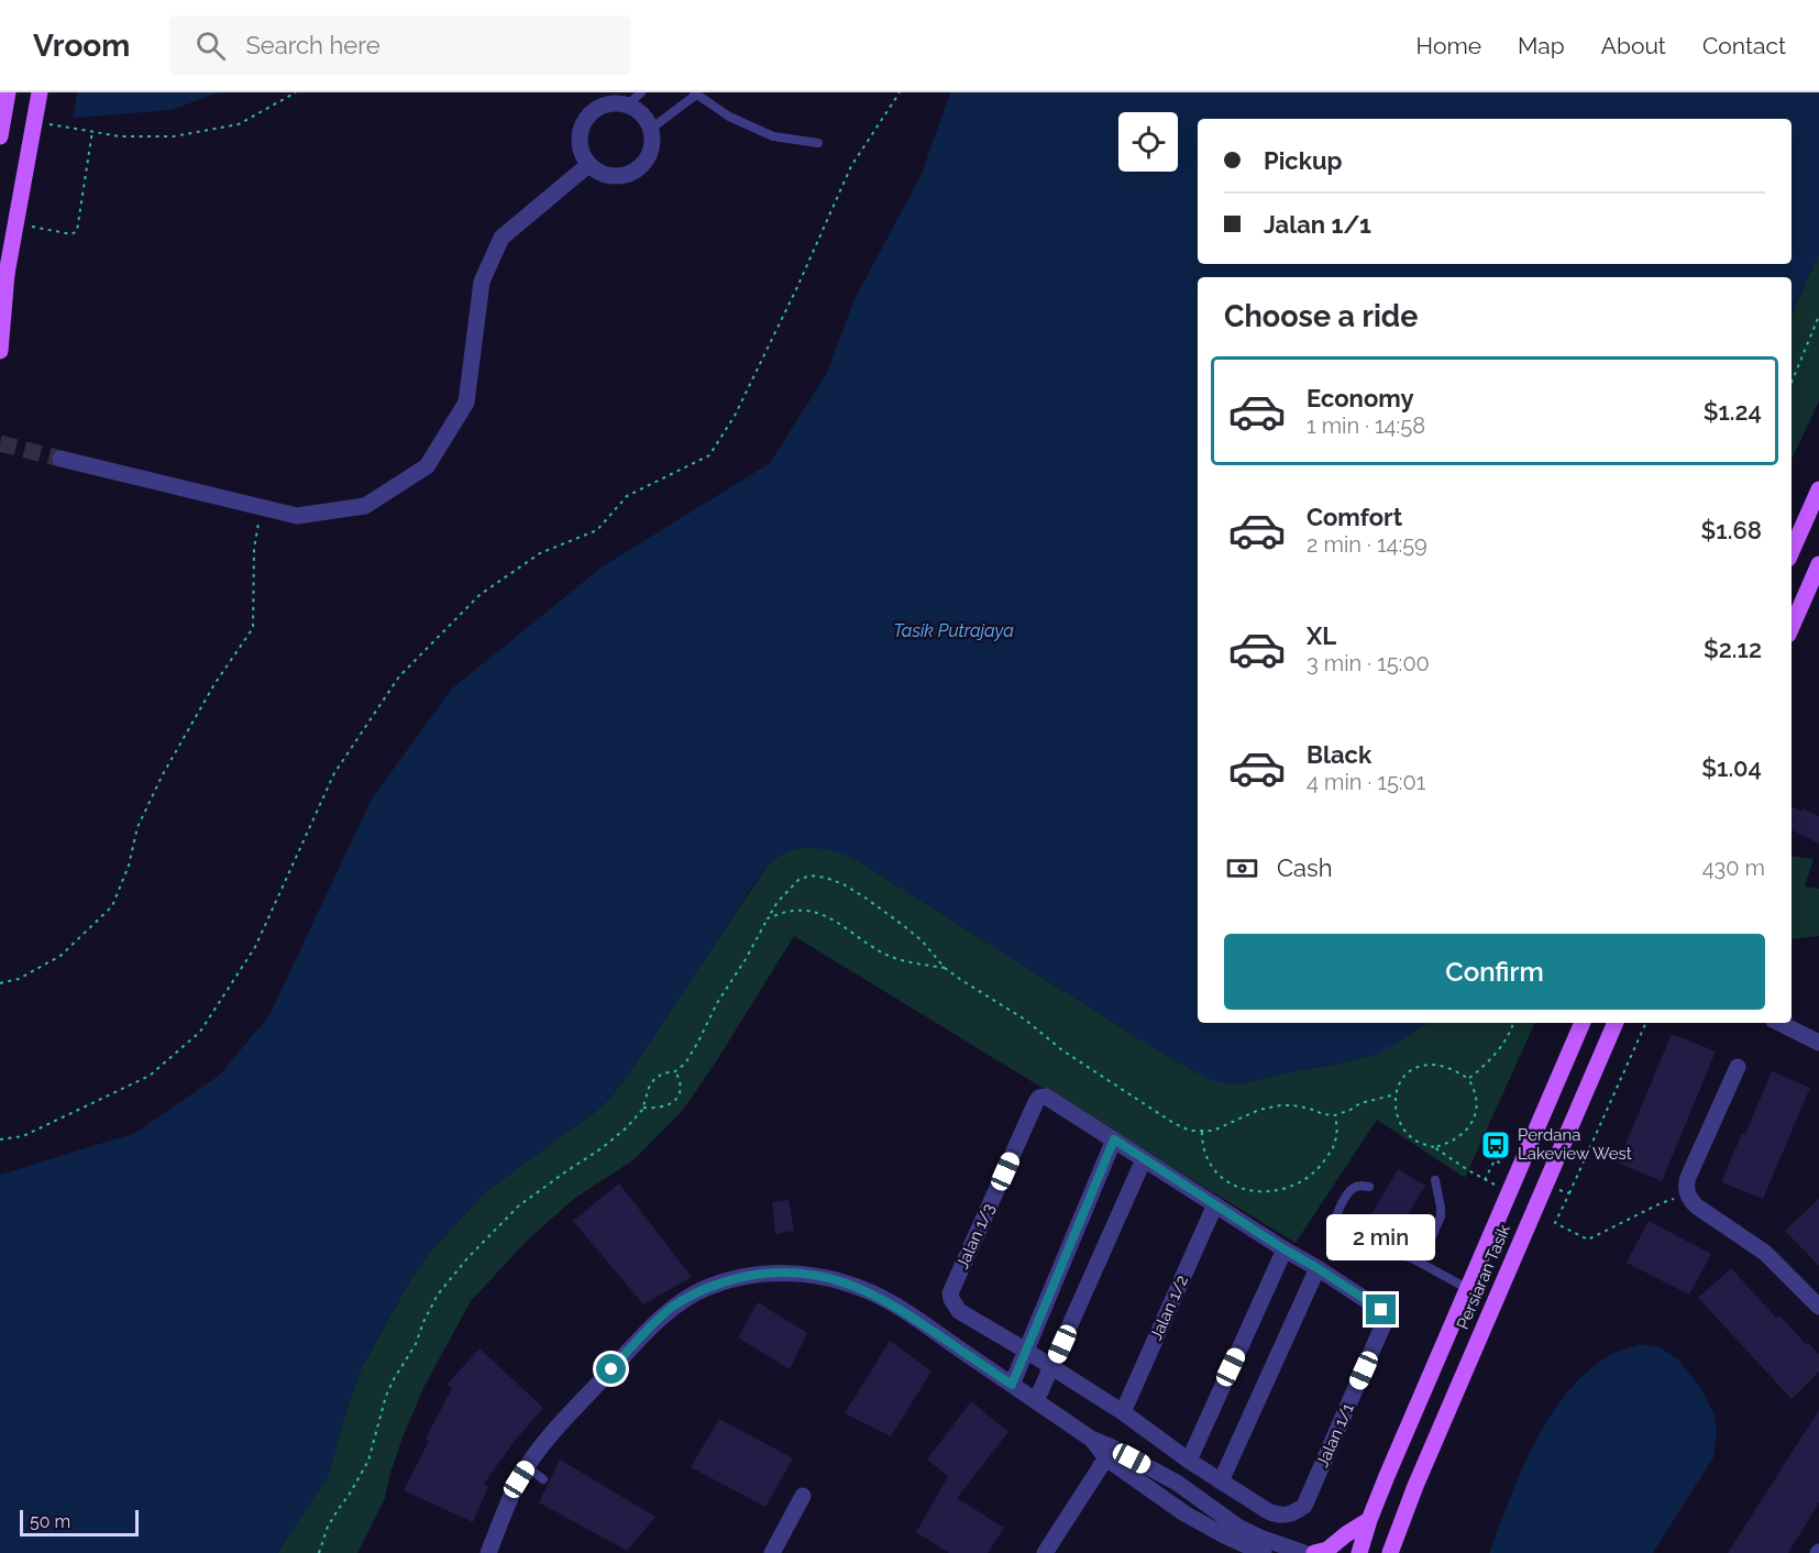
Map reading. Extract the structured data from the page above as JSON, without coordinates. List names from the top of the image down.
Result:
{
  "streets": {
    "main road": ["Persiaran Tasik"],
    "street": ["Jalan 1/3", "Jalan 1/2", "Jalan 1/1"]
  },
  "water": ["Tasik Putrajaya"],
  "places": {
    "bus stop": ["Perdana Lakeview West"]
  },
  "scale_bar": "50 m",
  "page": {
    "header": "Vroom",
    "search": "Search here",
    "nav": [
      "Home",
      "Map",
      "About",
      "Contact"
    ],
    "banner": ["Pickup", "Jalan 1/1"],
    "heading": "Choose a ride",
    "list": [
      {
        "name": "Economy",
        "note": "1 min · 14:58",
        "value": "$1.24"
      },
      {
        "name": "Comfort",
        "note": "2 min · 14:59",
        "value": "$1.68"
      },
      {
        "name": "XL",
        "note": "3 min · 15:00",
        "value": "$2.12"
      },
      {
        "name": "Black",
        "note": "4 min · 15:01",
        "value": "$1.04"
      }
    ],
    "pay": ["Cash", "430 m"],
    "buttons": "Confirm",
    "bubble": "2 min",
    "scale": "50 m"
  }
}
